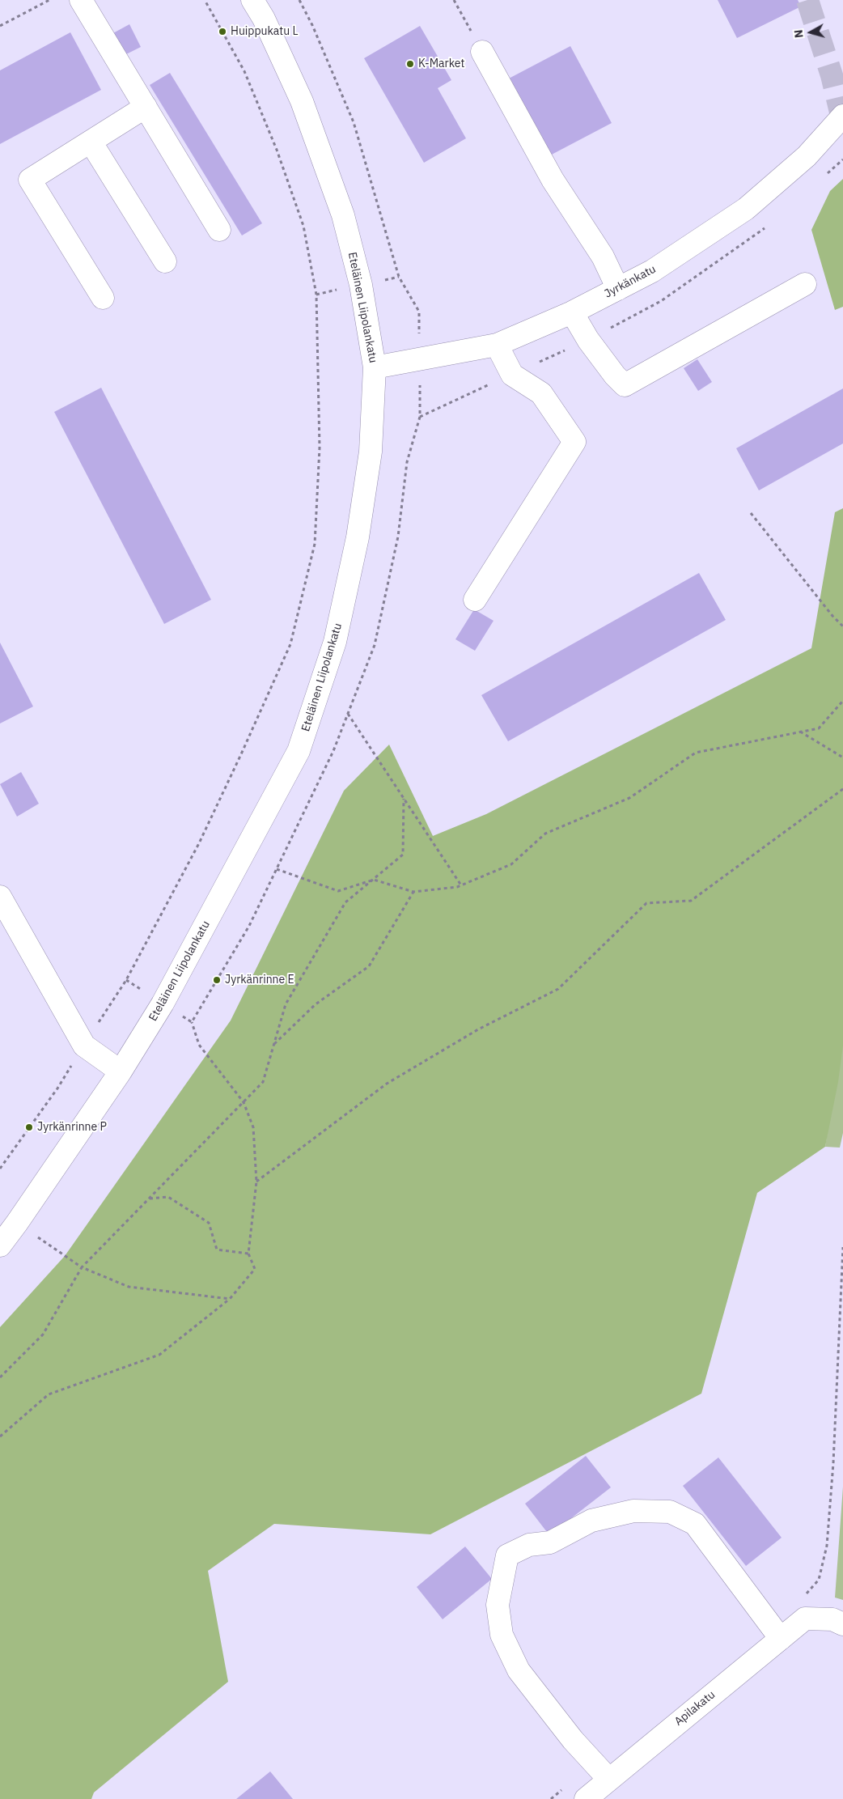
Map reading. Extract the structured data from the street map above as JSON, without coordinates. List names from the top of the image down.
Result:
{
  "streets": {
    "street": ["Jyrkänkatu", "Eteläinen Liipolankatu", "Apilakatu"]
  },
  "crossings": [
    ["Jyrkänkatu", "Eteläinen Liipolankatu"]
  ],
  "places": [
    "Huippukatu L",
    "K-Market",
    "Jyrkänrinne E",
    "Jyrkänrinne P"
  ],
  "north": "left"
}
